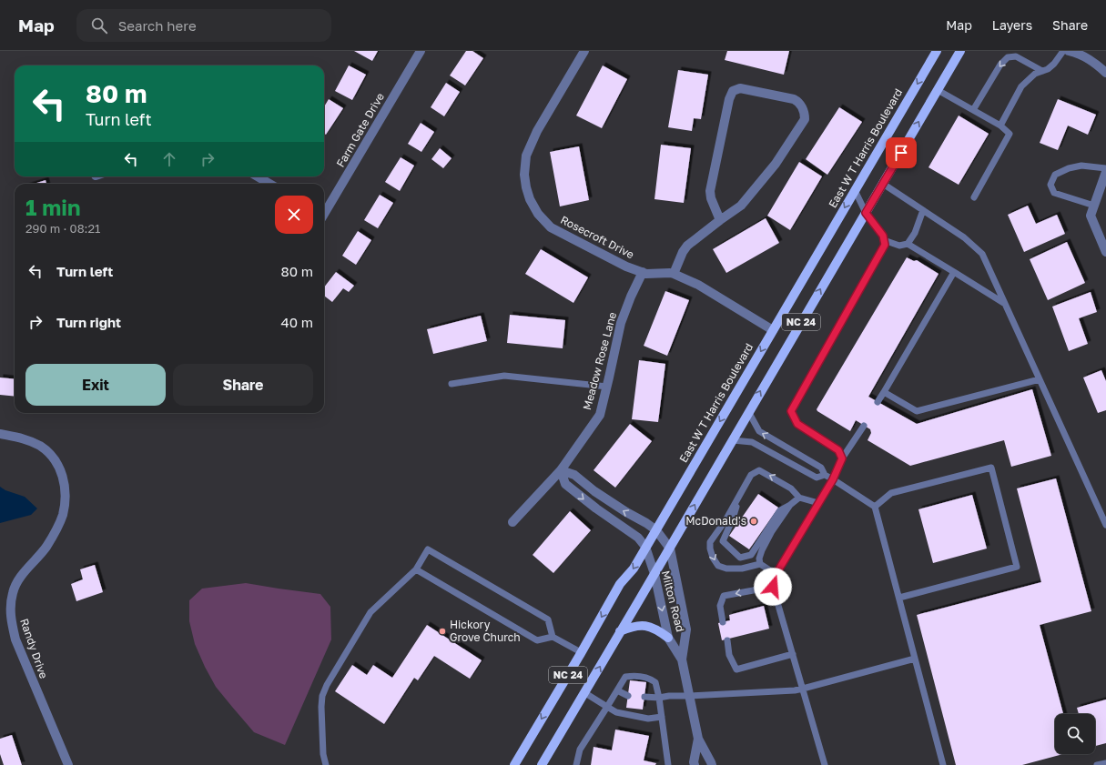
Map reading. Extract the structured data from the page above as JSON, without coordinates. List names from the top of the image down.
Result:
{
  "streets": {
    "main road": ["East W T Harris Boulevard", "NC 24"],
    "street": [
      "Farm Gate Drive",
      "Rosecroft Drive",
      "Meadow Rose Lane",
      "Milton Road",
      "Randy Drive"
    ]
  },
  "crossings": [
    ["East W T Harris Boulevard", "Rosecroft Drive"],
    ["East W T Harris Boulevard", "Milton Road"],
    ["Rosecroft Drive", "Meadow Rose Lane"],
    ["NC 24", "Milton Road"]
  ],
  "places": ["McDonald's", "Hickory Grove Church"],
  "page": {
    "header": "Map",
    "search": "Search here",
    "nav": ["Map", "Layers", "Share"],
    "turn": ["80 m", "Turn left"],
    "heading": ["1 min", "290 m · 08:21"],
    "list": [
      {
        "name": "Turn left",
        "value": "80 m"
      },
      {
        "name": "Turn right",
        "value": "40 m"
      }
    ],
    "buttons": ["Exit", "Share"]
  }
}
